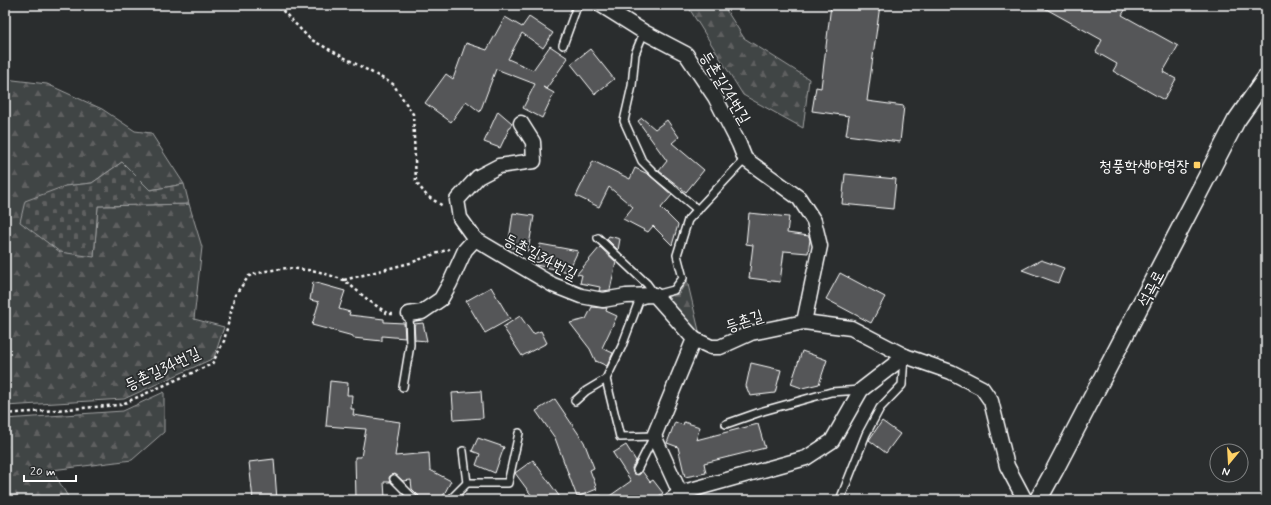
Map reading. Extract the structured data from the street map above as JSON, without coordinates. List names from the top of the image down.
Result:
{
  "streets": {
    "street": [
      "등촌길24번길",
      "등촌길34번길",
      "석곡로",
      "등촌길"
    ]
  },
  "places": {
    "transit": ["청풍학생야영장"]
  },
  "scale_bar": "20 m",
  "north": "bottom"
}
